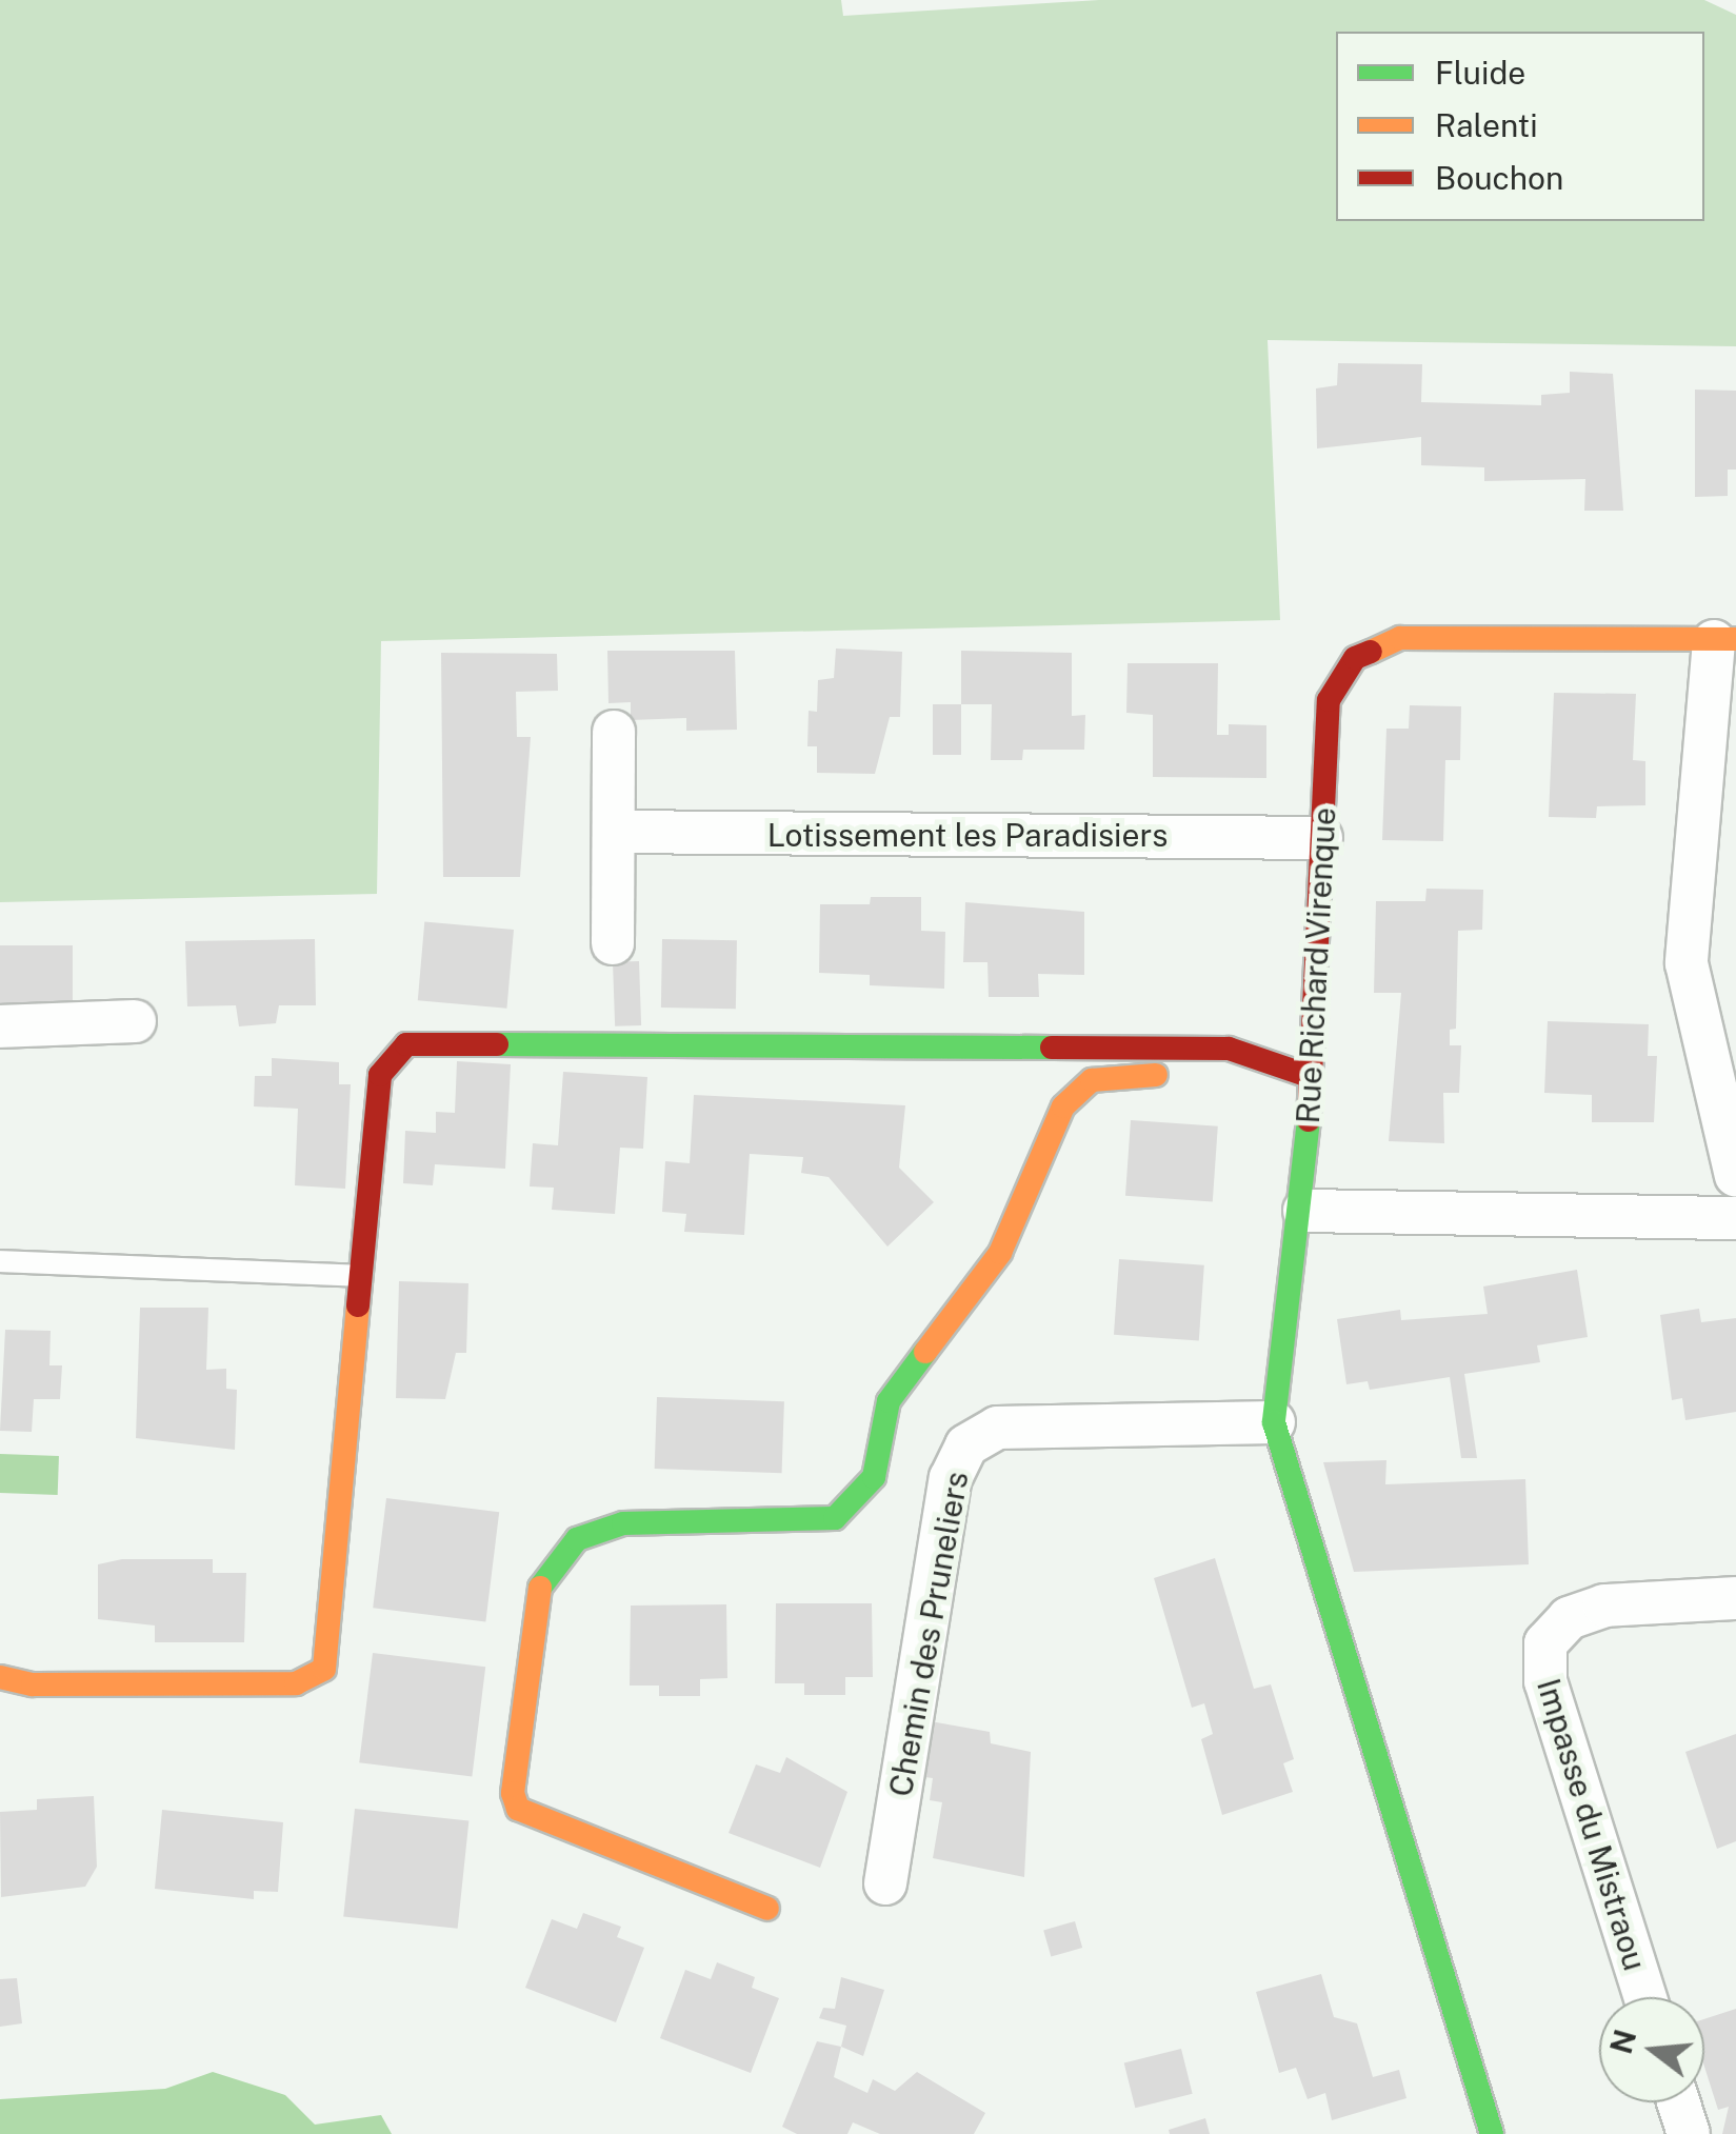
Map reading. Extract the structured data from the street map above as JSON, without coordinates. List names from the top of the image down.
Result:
{
  "streets": {
    "street": [
      "Lotissement les Paradisiers",
      "Rue Richard Virenque",
      "Chemin des Pruneliers",
      "Impasse du Mistraou"
    ]
  },
  "crossings": [
    ["Lotissement les Paradisiers", "Rue Richard Virenque"]
  ],
  "legend": ["Fluide", "Ralenti", "Bouchon"],
  "north": "left"
}
